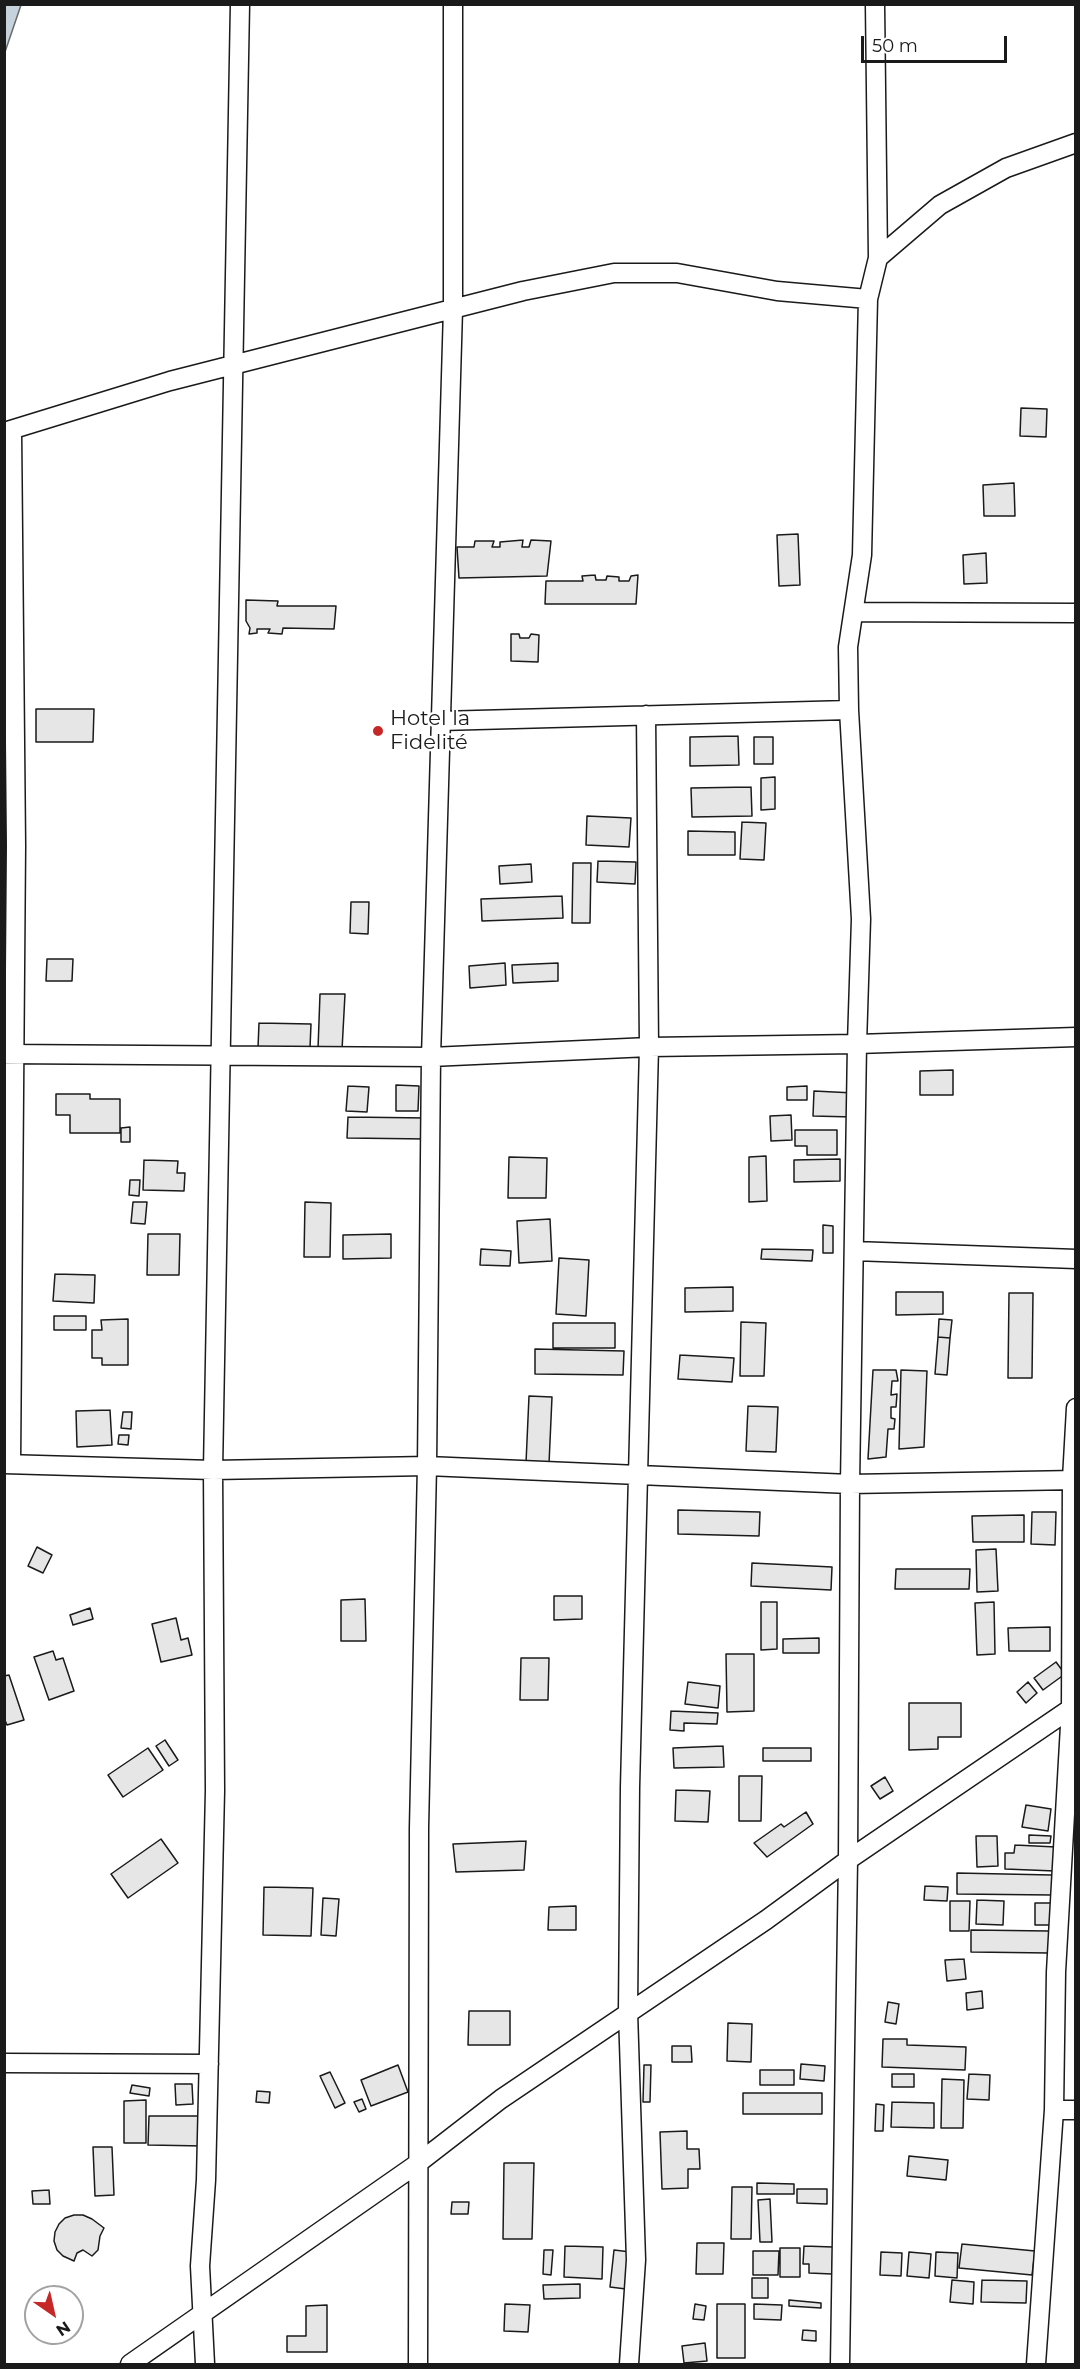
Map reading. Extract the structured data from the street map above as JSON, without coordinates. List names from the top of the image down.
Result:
{
  "places": ["Hotel la Fidelité"],
  "scale_bar": "50 m",
  "north": "bottom right"
}
